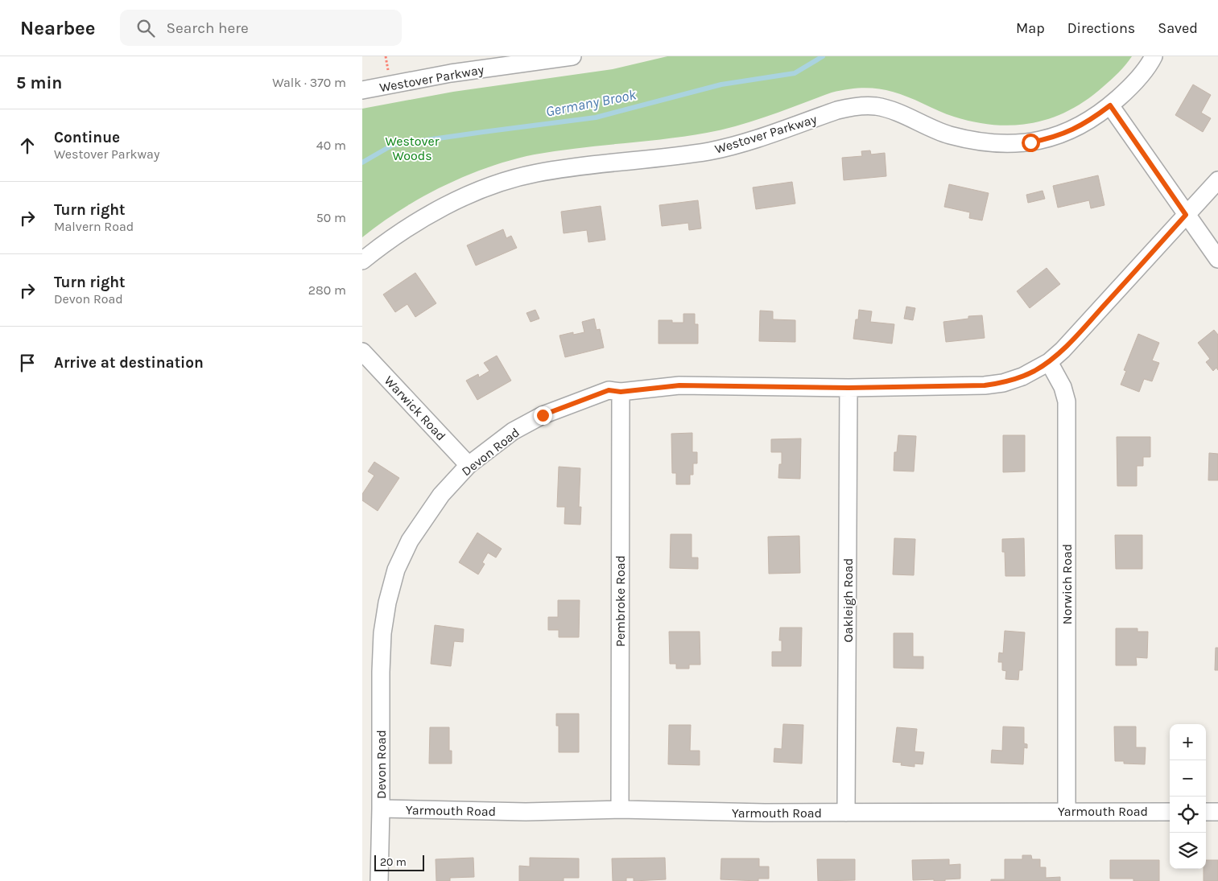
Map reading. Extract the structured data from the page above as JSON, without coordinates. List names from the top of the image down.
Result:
{
  "streets": {
    "street": [
      "Westover Parkway",
      "Warwick Road",
      "Devon Road",
      "Norwich Road",
      "Oakleigh Road",
      "Pembroke Road",
      "Yarmouth Road"
    ]
  },
  "crossings": [
    ["Warwick Road", "Devon Road"],
    ["Devon Road", "Norwich Road"],
    ["Devon Road", "Oakleigh Road"],
    ["Devon Road", "Pembroke Road"],
    ["Devon Road", "Yarmouth Road"],
    ["Norwich Road", "Yarmouth Road"],
    ["Oakleigh Road", "Yarmouth Road"],
    ["Pembroke Road", "Yarmouth Road"]
  ],
  "water": ["Germany Brook"],
  "parks": ["Westover Woods"],
  "scale_bar": "20 m",
  "page": {
    "header": "Nearbee",
    "search": "Search here",
    "nav": ["Map", "Directions", "Saved"],
    "heading": ["5 min", "Walk · 370 m"],
    "list": [
      ["Continue", "Westover Parkway", "40 m"],
      ["Turn right", "Malvern Road", "50 m"],
      ["Turn right", "Devon Road", "280 m"],
      "Arrive at destination"
    ],
    "map_buttons": ["+", "−"],
    "scale": "20 m"
  }
}
